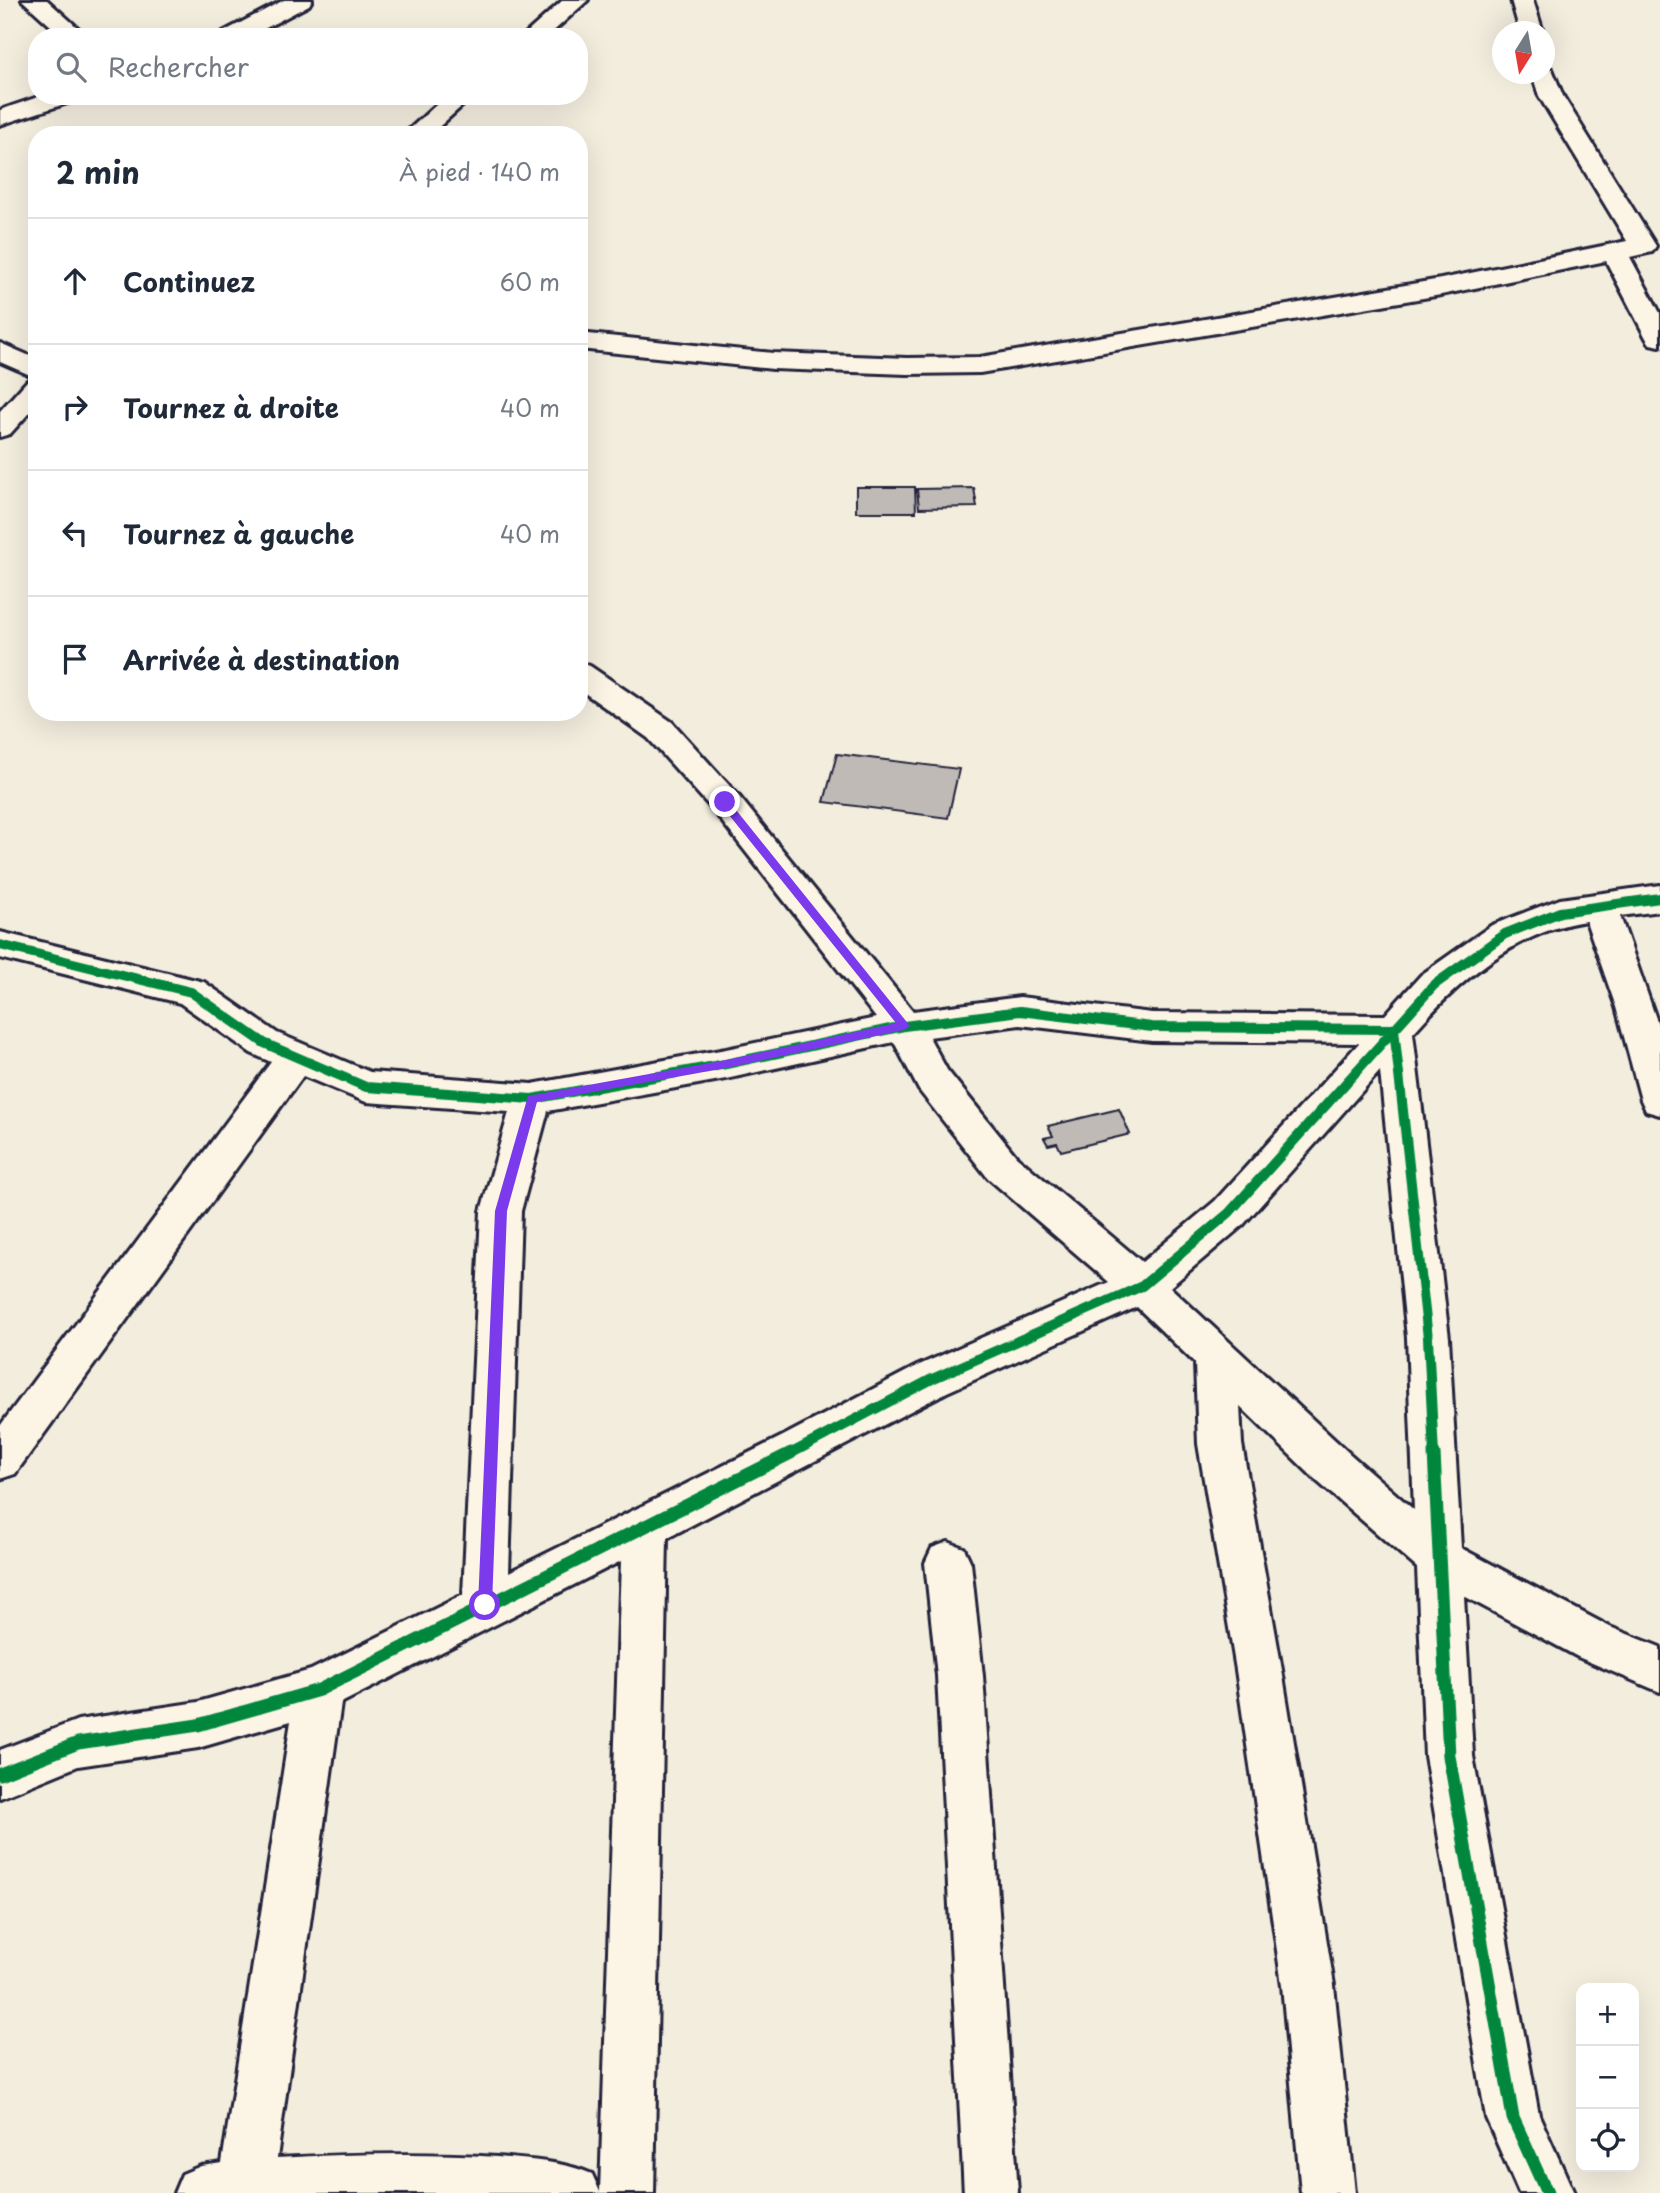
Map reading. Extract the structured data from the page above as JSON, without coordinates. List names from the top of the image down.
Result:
{
  "north": "bottom",
  "page": {
    "search": "Rechercher",
    "heading": ["2 min", "À pied · 140 m"],
    "list": [
      ["Continuez", "60 m"],
      ["Tournez à droite", "40 m"],
      ["Tournez à gauche", "40 m"],
      "Arrivée à destination"
    ],
    "map_buttons": ["+", "−"]
  }
}
